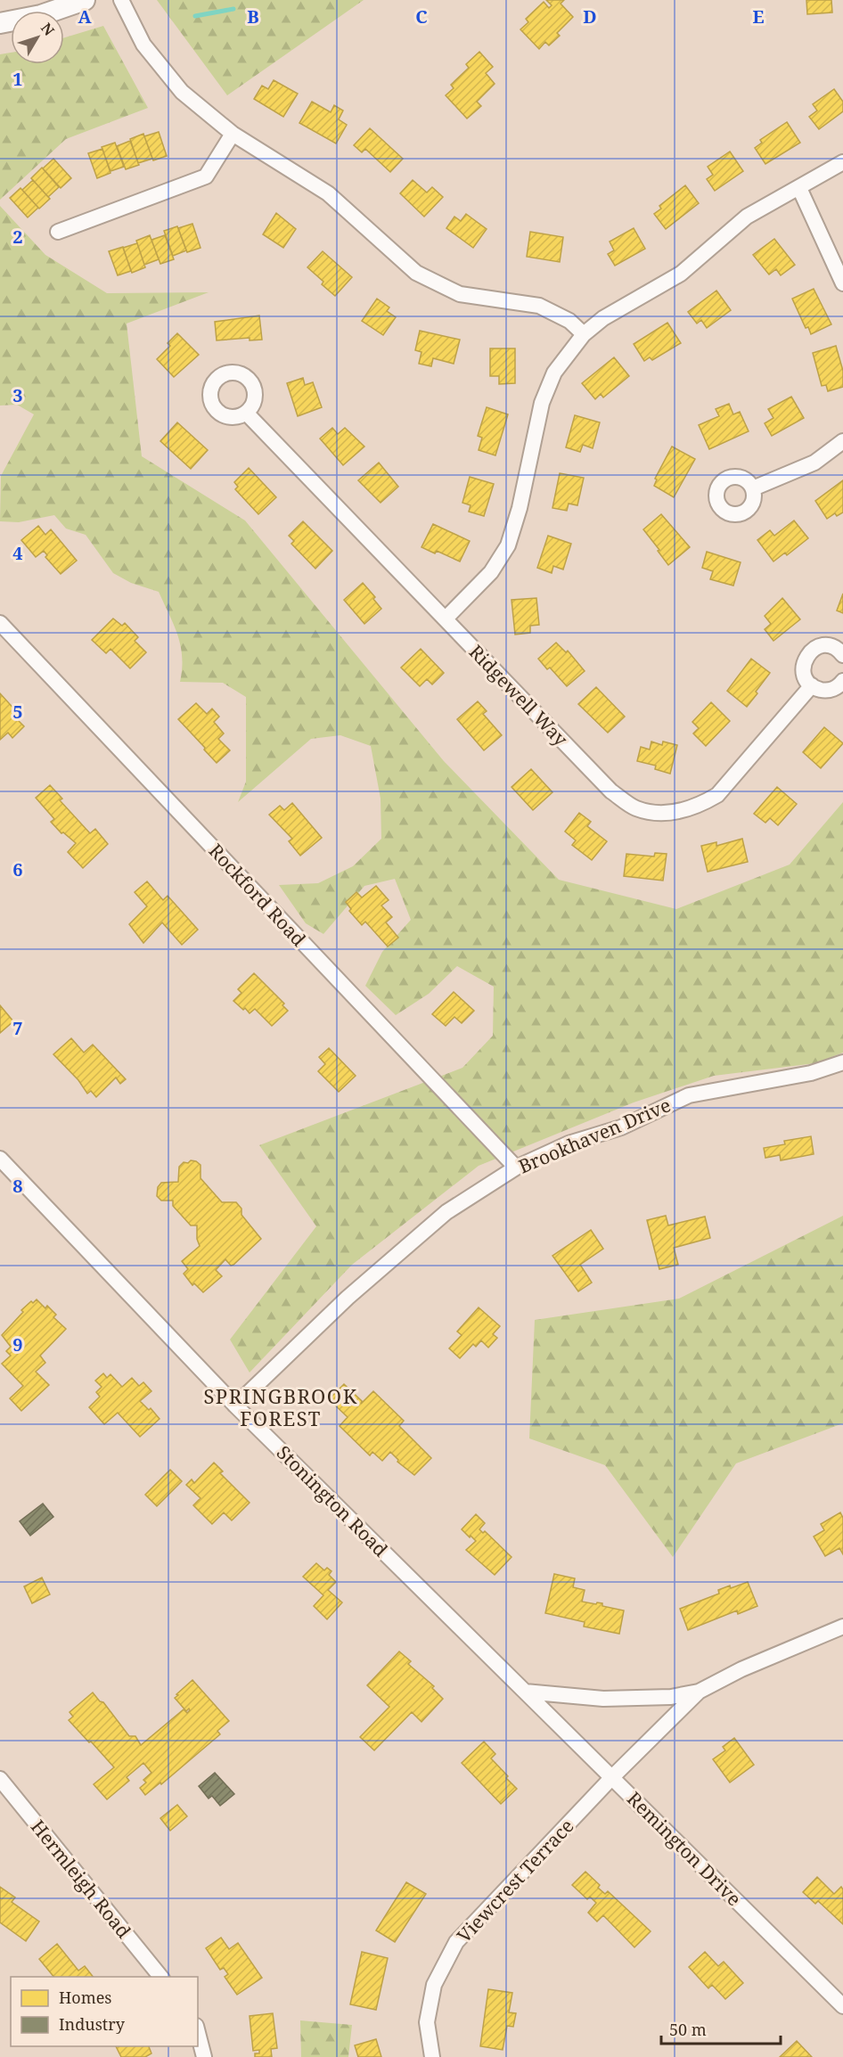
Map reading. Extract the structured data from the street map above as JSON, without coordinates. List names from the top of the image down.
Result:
{
  "streets": {
    "street": [
      "Ridgewell Way",
      "Rockford Road",
      "Brookhaven Drive",
      "Stonington Road",
      "Remington Drive",
      "Hermleigh Road",
      "Viewcrest Terrace"
    ]
  },
  "crossings": [
    ["Rockford Road", "Brookhaven Drive"],
    ["Brookhaven Drive", "Stonington Road"],
    ["Stonington Road", "Remington Drive"],
    ["Remington Drive", "Viewcrest Terrace"]
  ],
  "districts": ["SPRINGBROOK FOREST"],
  "legend": ["Homes", "Industry"],
  "scale_bar": "50 m",
  "north": "top right",
  "grid": {
    "columns": [
      "A",
      "B",
      "C",
      "D",
      "E"
    ],
    "rows": [
      "1",
      "2",
      "3",
      "4",
      "5",
      "6",
      "7",
      "8",
      "9"
    ]
  }
}
